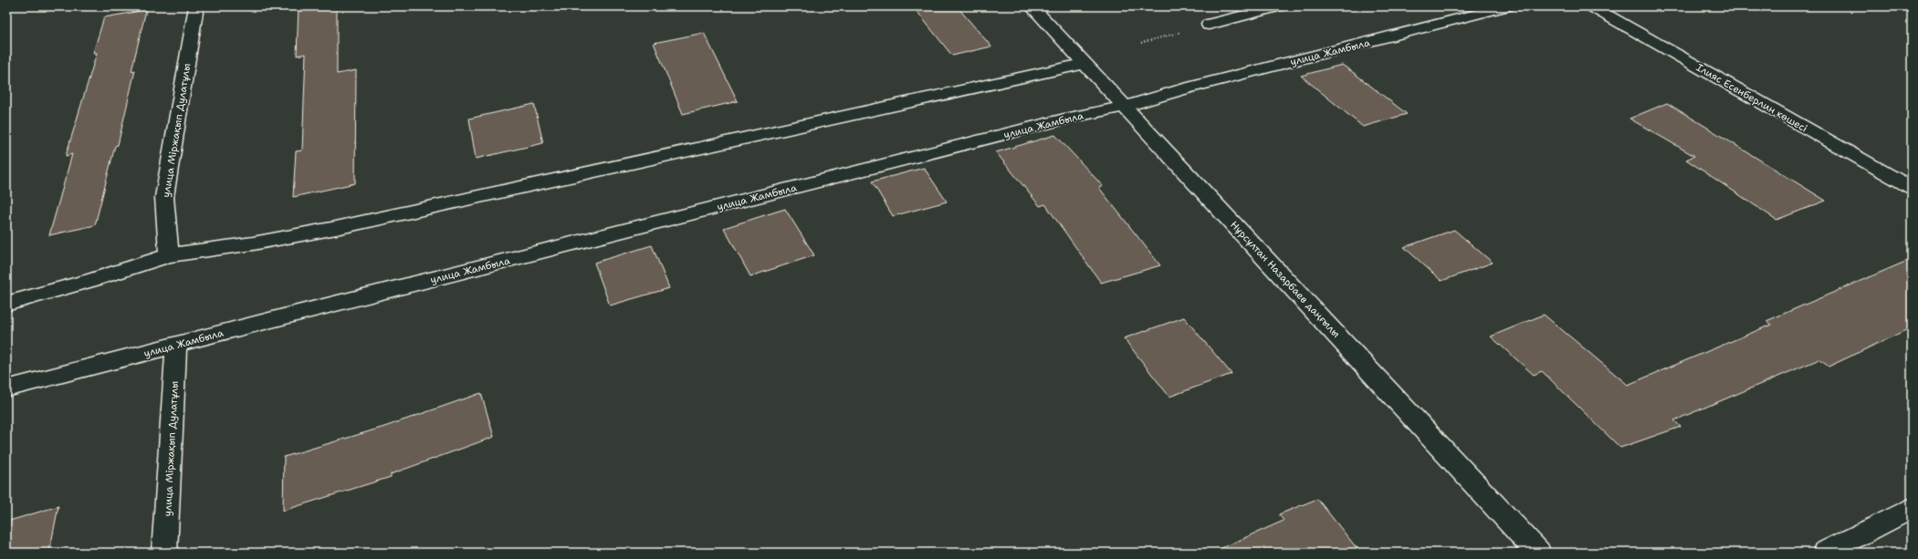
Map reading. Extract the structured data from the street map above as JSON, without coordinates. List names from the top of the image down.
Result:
{
  "streets": {
    "street": [
      "улица Жамбыла",
      "Ілияс Есенберлин көшесі",
      "улица Міржақып Дулатұлы",
      "Нұрсұлтан Назарбаев даңғылы"
    ]
  },
  "crossings": [
    ["улица Жамбыла", "улица Міржақып Дулатұлы"],
    ["улица Жамбыла", "Нұрсұлтан Назарбаев даңғылы"]
  ]
}
